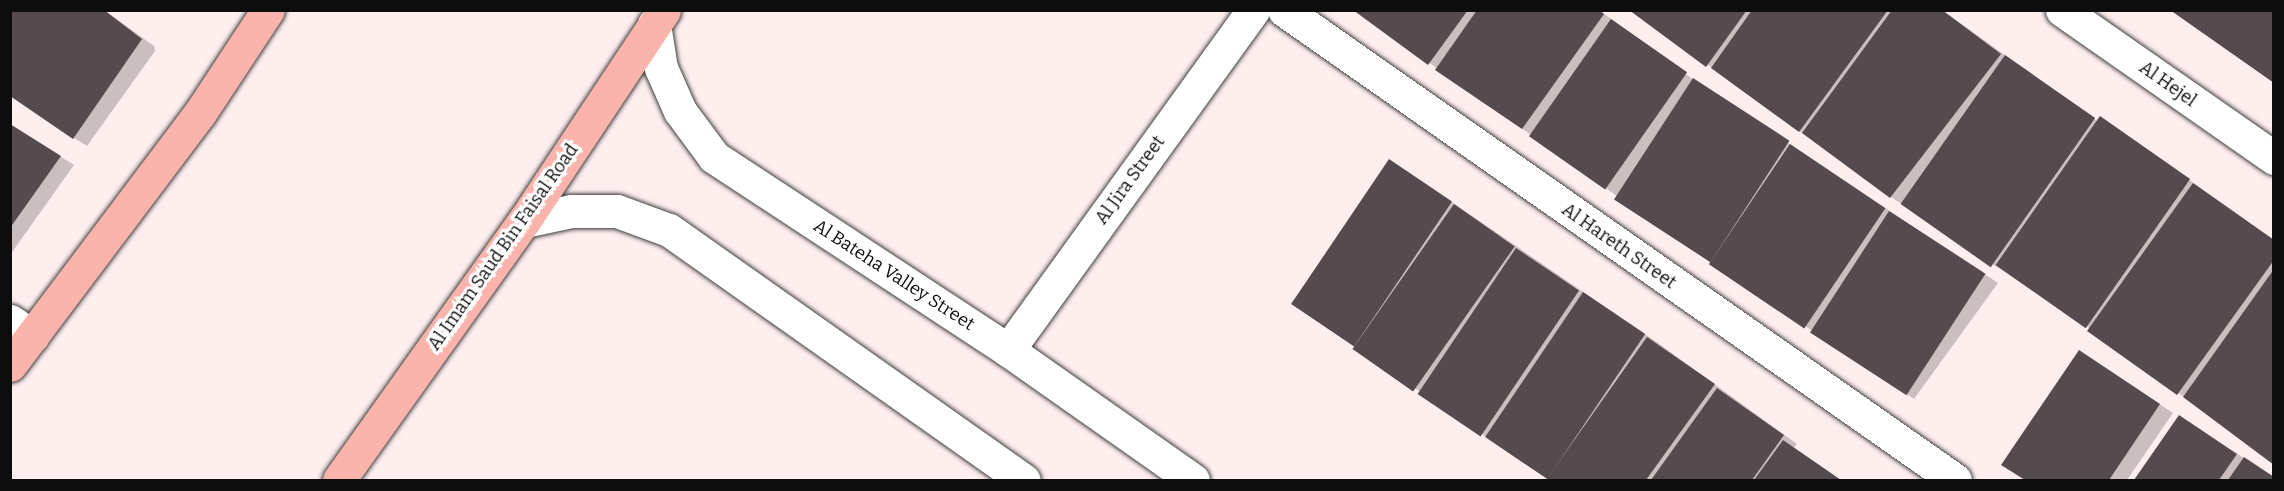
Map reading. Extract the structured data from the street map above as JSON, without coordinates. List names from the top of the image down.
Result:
{
  "streets": {
    "main road": ["Al Imam Saud Bin Faisal Road"],
    "street": [
      "Al Hejel",
      "Al Jira Street",
      "Al Hareth Street",
      "Al Bateha Valley Street"
    ]
  },
  "crossings": [
    ["Al Jira Street", "Al Bateha Valley Street"],
    ["Al Imam Saud Bin Faisal Road", "Al Bateha Valley Street"]
  ]
}
